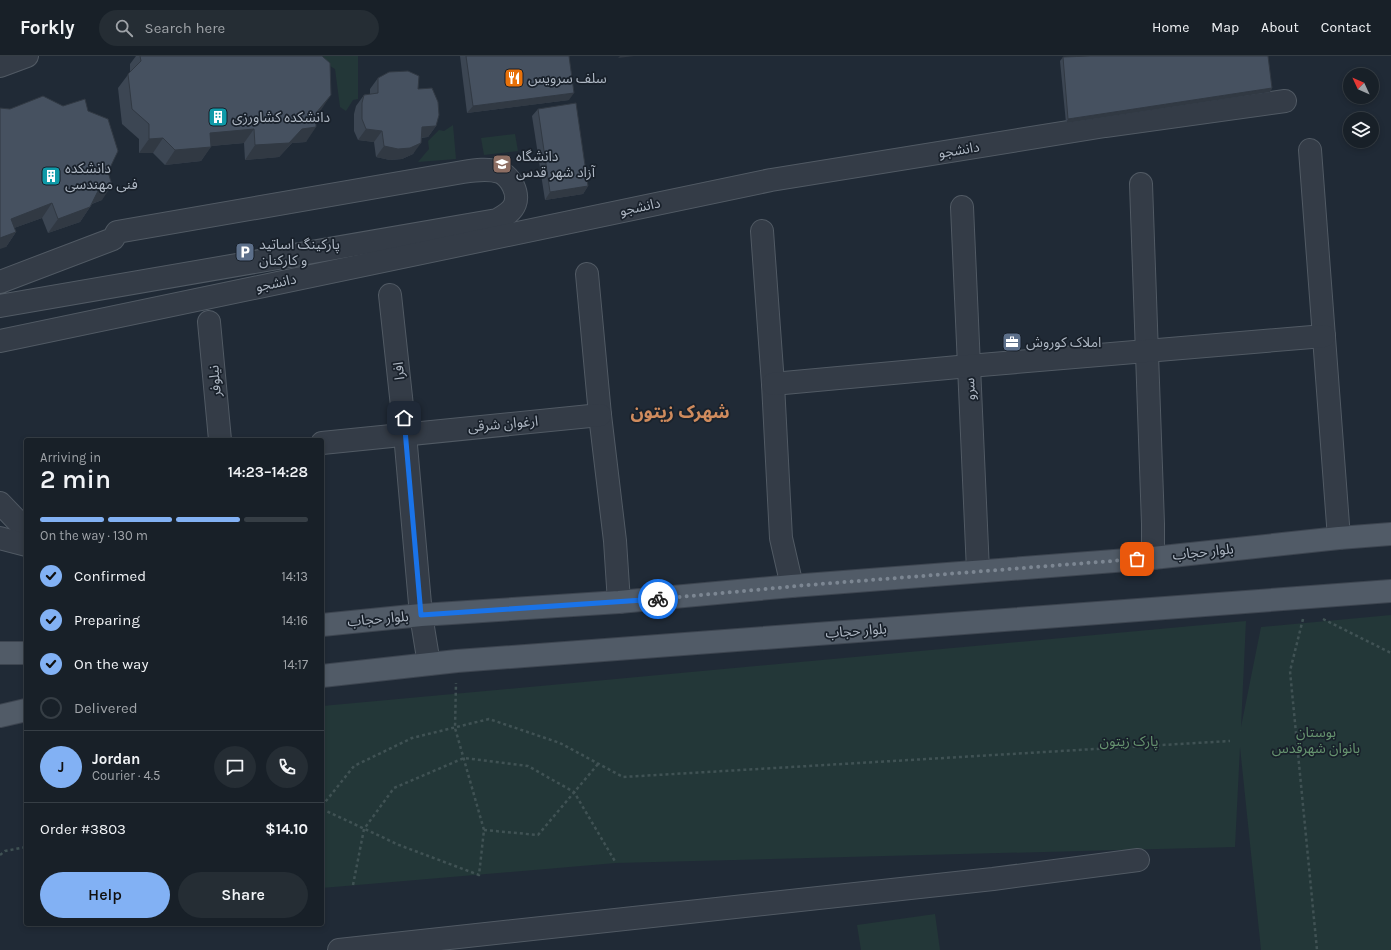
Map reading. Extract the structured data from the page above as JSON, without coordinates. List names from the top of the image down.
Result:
{
  "streets": {
    "main road": ["بلوار حجاب"],
    "street": [
      "دانشجو",
      "افرا",
      "نیلوفر",
      "سرو",
      "ارغوان شرقی"
    ]
  },
  "crossings": [
    ["افرا", "ارغوان شرقی"],
    ["افرا", "بلوار حجاب"],
    ["سرو", "بلوار حجاب"]
  ],
  "districts": ["شهرک زیتون"],
  "parks": ["بوستان بانوان شهرقدس", "پارک زیتون"],
  "places": {
    "restaurant": ["سلف سرویس"],
    "building": ["دانشکده کشاورزی", "دانشکده فنی مهندسی"],
    "school or university": ["دانشگاه آزاد شهر قدس"],
    "parking": ["پارکینگ اساتید و کارکنان"],
    "office": ["املاک کوروش"]
  },
  "north": "top left",
  "page": {
    "header": "Forkly",
    "search": "Search here",
    "nav": [
      "Home",
      "Map",
      "About",
      "Contact"
    ],
    "heading": ["2 min", "Arriving in", "14:23–14:28"],
    "panel": [
      "Jordan",
      "Courier · 4.5",
      "Order #3803",
      "$14.10"
    ],
    "bar": "On the way · 130 m",
    "list": [
      ["Confirmed", "14:13"],
      ["Preparing", "14:16"],
      ["On the way", "14:17"],
      "Delivered"
    ],
    "round": "J",
    "buttons": ["Help", "Share"]
  }
}
